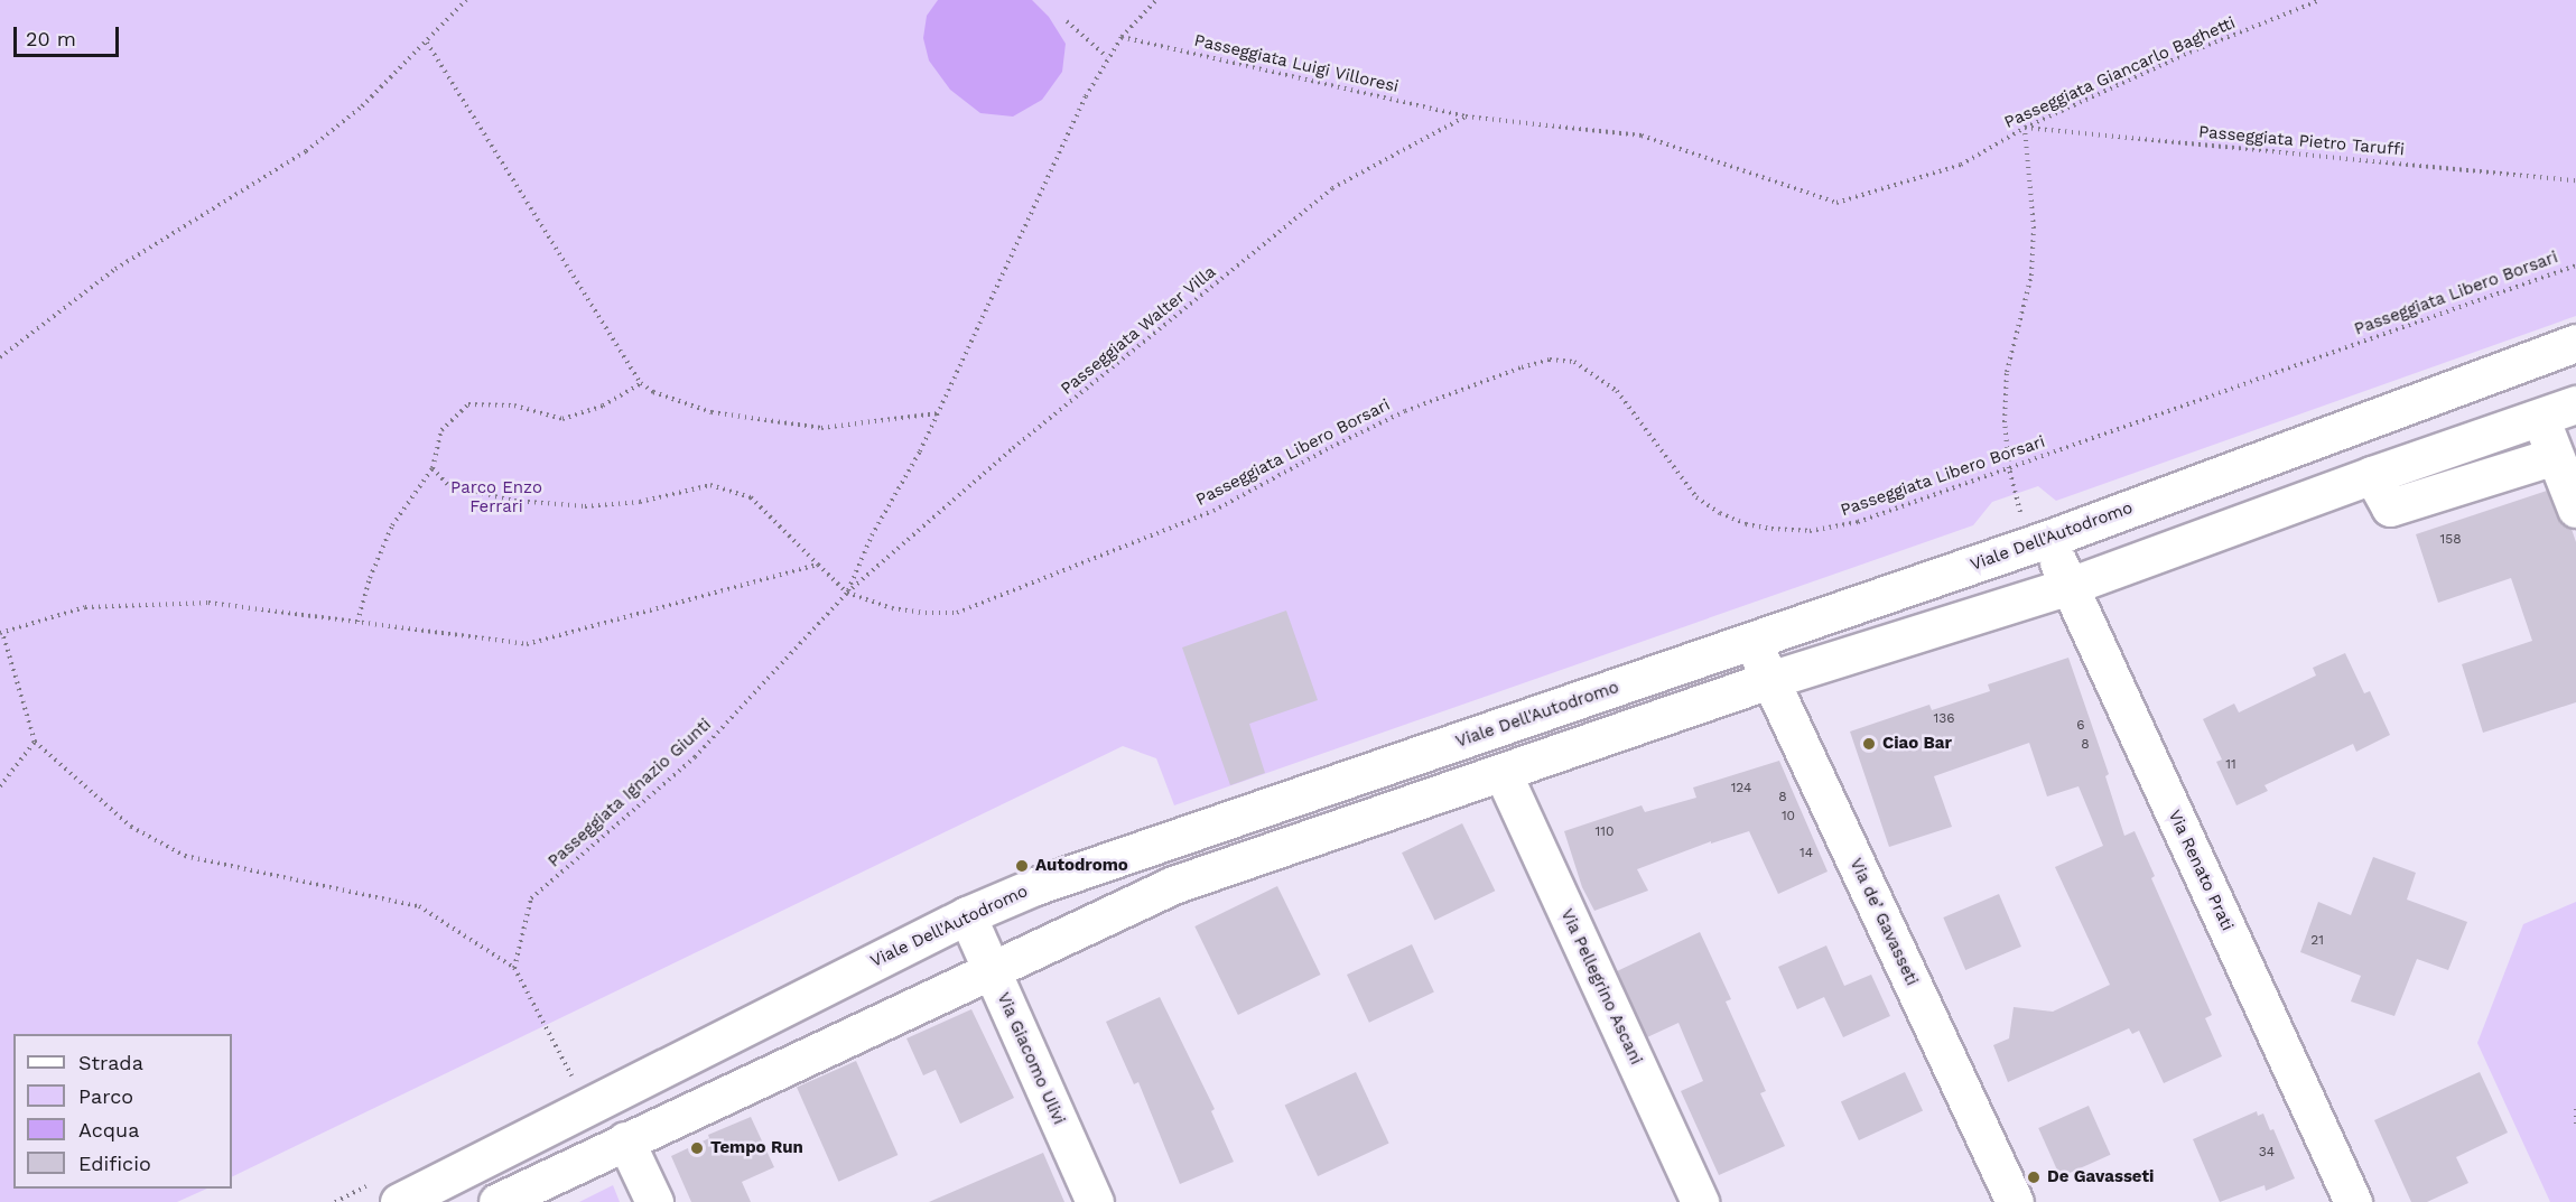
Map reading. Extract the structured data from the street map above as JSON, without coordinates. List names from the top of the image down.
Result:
{
  "streets": {
    "street": [
      "Viale Dell'Autodromo",
      "Via Renato Prati",
      "Via de’ Gavasseti",
      "Via Pellegrino Ascani",
      "Via Giacomo Ulivi"
    ],
    "path": [
      "Passeggiata Luigi Villoresi",
      "Passeggiata Giancarlo Baghetti",
      "Passeggiata Pietro Taruffi",
      "Passeggiata Libero Borsari",
      "Passeggiata Walter Villa",
      "Passeggiata Ignazio Giunti"
    ]
  },
  "crossings": [
    ["Passeggiata Luigi Villoresi", "Passeggiata Giancarlo Baghetti"],
    ["Passeggiata Luigi Villoresi", "Passeggiata Walter Villa"],
    ["Passeggiata Giancarlo Baghetti", "Passeggiata Pietro Taruffi"],
    ["Passeggiata Giancarlo Baghetti", "Passeggiata Walter Villa"],
    ["Passeggiata Libero Borsari", "Passeggiata Walter Villa"],
    ["Passeggiata Libero Borsari", "Passeggiata Ignazio Giunti"],
    ["Passeggiata Walter Villa", "Passeggiata Ignazio Giunti"],
    ["Viale Dell'Autodromo", "Via Renato Prati"],
    ["Viale Dell'Autodromo", "Via de’ Gavasseti"],
    ["Viale Dell'Autodromo", "Via Giacomo Ulivi"]
  ],
  "parks": ["Parco Enzo Ferrari"],
  "places": [
    "Ciao Bar",
    "Autodromo",
    "Tempo Run",
    "De Gavasseti"
  ],
  "house_numbers": [
    "158",
    "136",
    "6",
    "8",
    "11",
    "124",
    "8",
    "10",
    "110",
    "14",
    "21",
    "34"
  ],
  "legend": [
    "Strada",
    "Parco",
    "Acqua",
    "Edificio"
  ],
  "scale_bar": "20 m"
}
